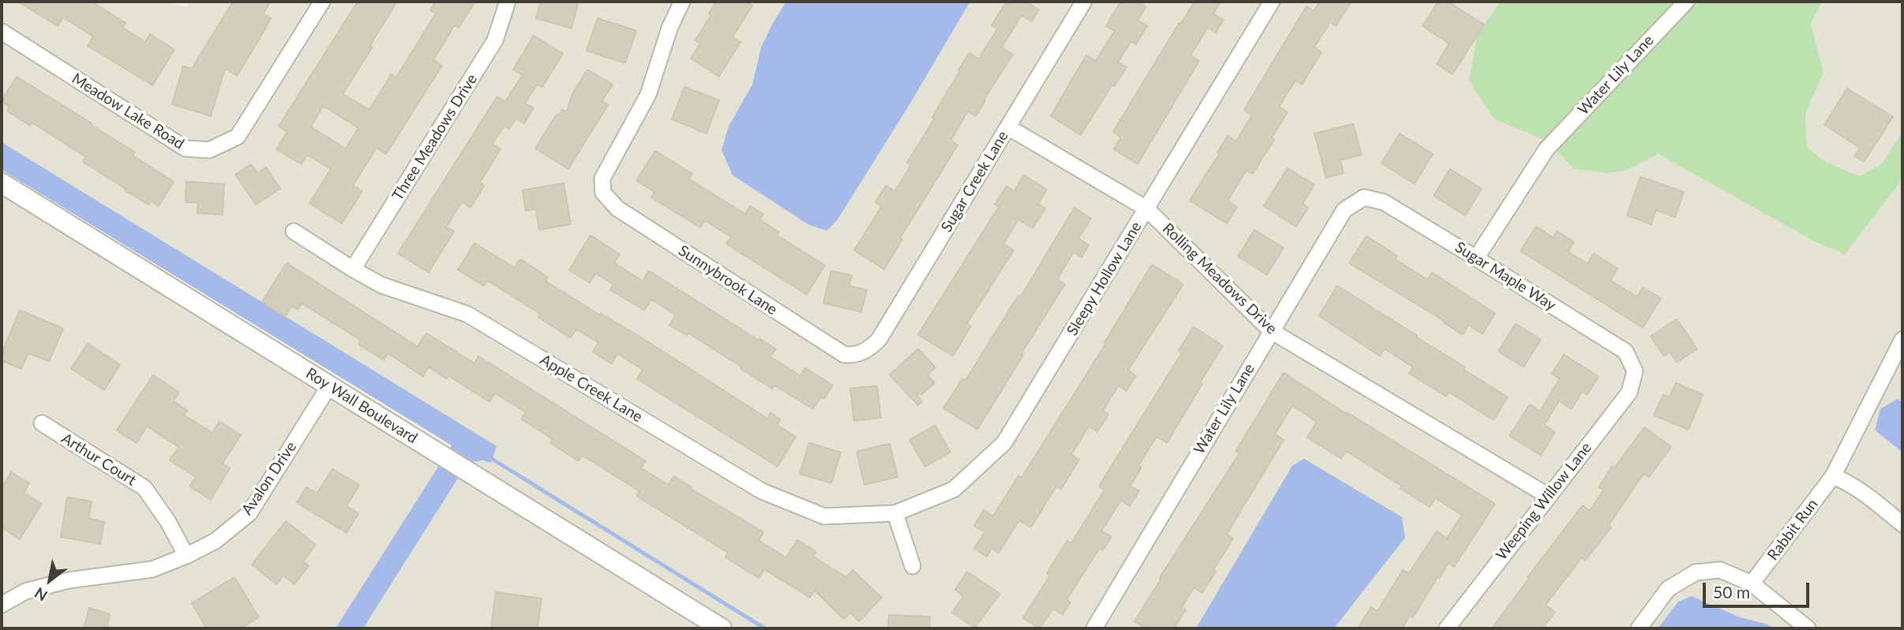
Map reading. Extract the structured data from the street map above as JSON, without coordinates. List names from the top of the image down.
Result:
{
  "streets": {
    "street": [
      "Water Lily Lane",
      "Meadow Lake Road",
      "Three Meadows Drive",
      "Sugar Creek Lane",
      "Sugar Maple Way",
      "Sleepy Hollow Lane",
      "Rolling Meadows Drive",
      "Sunnybrook Lane",
      "Apple Creek Lane",
      "Roy Wall Boulevard",
      "Arthur Court",
      "Avalon Drive",
      "Weeping Willow Lane",
      "Rabbit Run"
    ]
  },
  "crossings": [
    ["Water Lily Lane", "Sugar Maple Way"],
    ["Water Lily Lane", "Rolling Meadows Drive"],
    ["Three Meadows Drive", "Apple Creek Lane"],
    ["Sugar Creek Lane", "Rolling Meadows Drive"],
    ["Sugar Creek Lane", "Sunnybrook Lane"],
    ["Sugar Maple Way", "Weeping Willow Lane"],
    ["Sleepy Hollow Lane", "Rolling Meadows Drive"],
    ["Sleepy Hollow Lane", "Apple Creek Lane"],
    ["Rolling Meadows Drive", "Weeping Willow Lane"],
    ["Roy Wall Boulevard", "Avalon Drive"],
    ["Arthur Court", "Avalon Drive"]
  ],
  "scale_bar": "50 m",
  "north": "bottom left"
}
